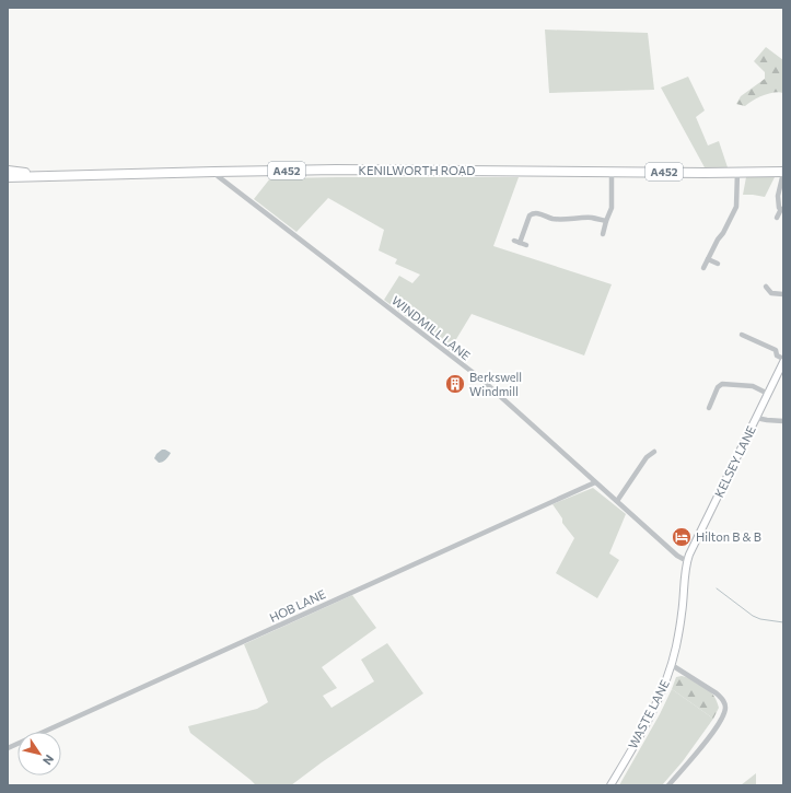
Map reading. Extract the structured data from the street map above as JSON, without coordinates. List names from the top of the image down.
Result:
{
  "streets": {
    "highway": ["A452", "KENILWORTH ROAD"],
    "main road": ["KELSEY LANE", "WASTE LANE"],
    "street": ["WINDMILL LANE", "HOB LANE"]
  },
  "crossings": [
    ["A452", "KENILWORTH ROAD"],
    ["KENILWORTH ROAD", "WINDMILL LANE"],
    ["WINDMILL LANE", "KELSEY LANE"],
    ["WINDMILL LANE", "HOB LANE"],
    ["WINDMILL LANE", "WASTE LANE"],
    ["KELSEY LANE", "WASTE LANE"]
  ],
  "places": {
    "building": ["Berkswell Windmill"],
    "hotel": ["Hilton B & B"]
  },
  "north": "bottom right"
}
